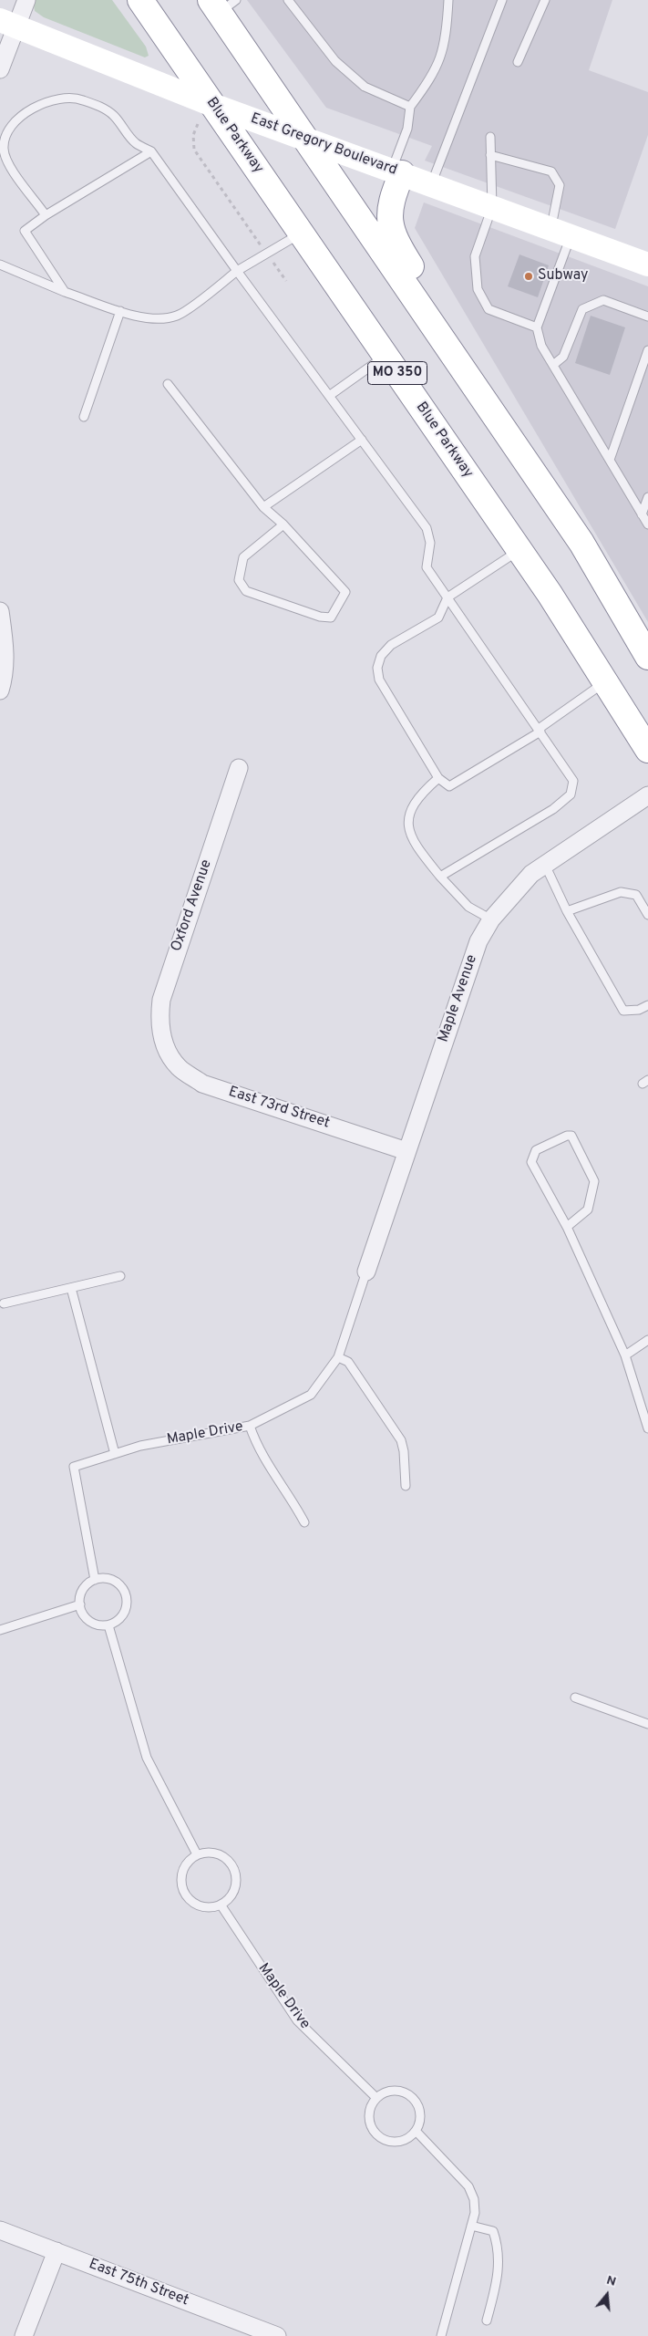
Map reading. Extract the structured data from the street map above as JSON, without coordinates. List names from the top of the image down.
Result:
{
  "streets": {
    "highway": ["Blue Parkway", "MO 350"],
    "main road": ["East Gregory Boulevard"],
    "street": [
      "Oxford Avenue",
      "Maple Avenue",
      "East 73rd Street",
      "East 75th Street"
    ],
    "lane": ["Maple Drive"]
  },
  "crossings": [
    ["Blue Parkway", "East Gregory Boulevard"],
    ["Oxford Avenue", "East 73rd Street"],
    ["Maple Avenue", "East 73rd Street"],
    ["Maple Avenue", "Maple Drive"]
  ],
  "places": ["Subway"],
  "north": "top"
}
